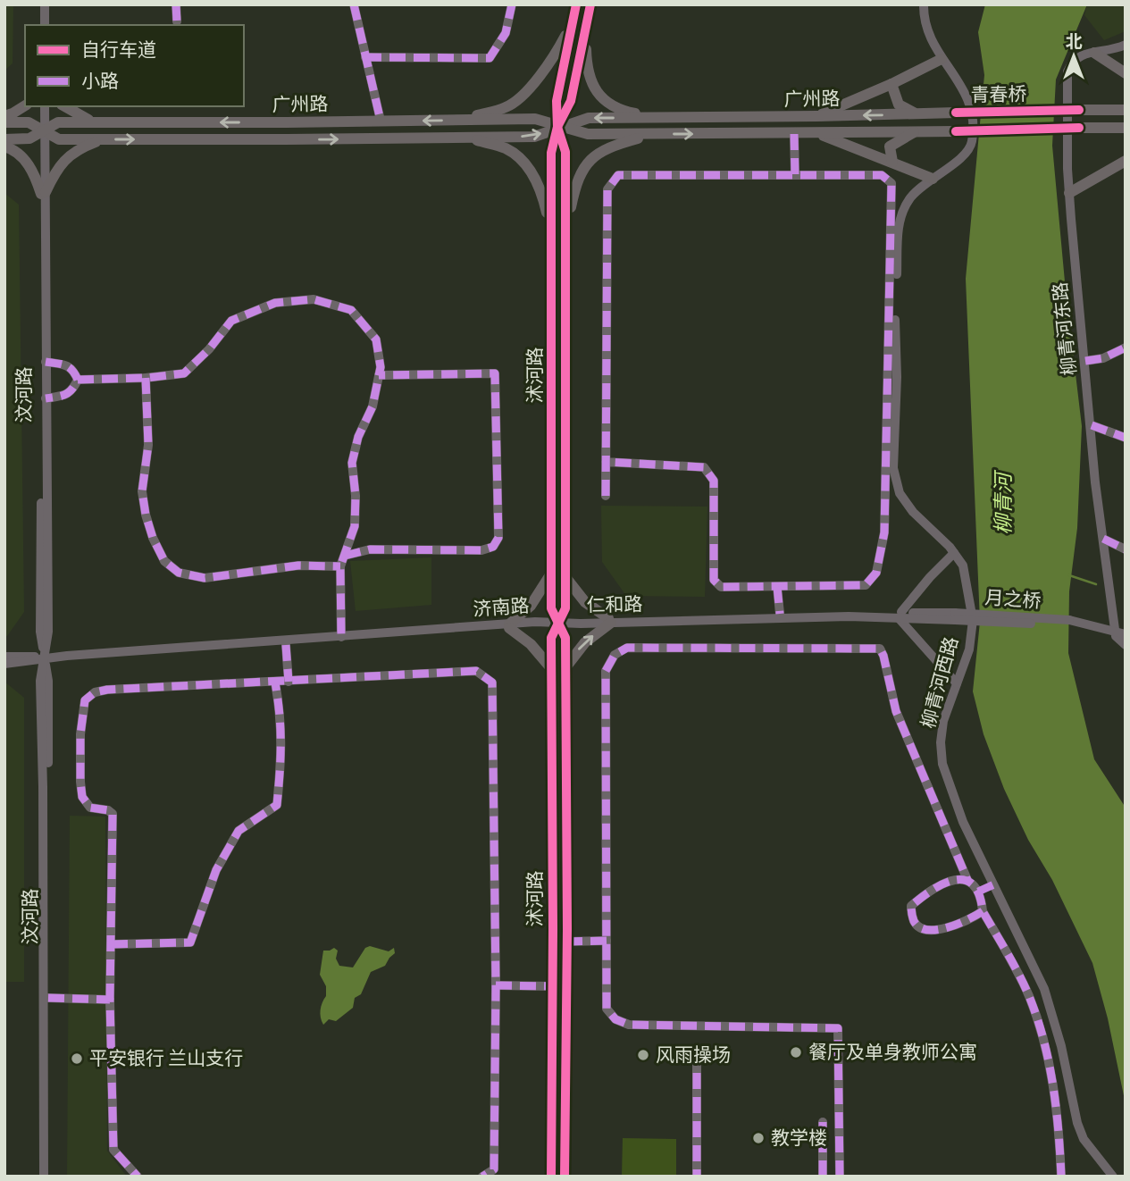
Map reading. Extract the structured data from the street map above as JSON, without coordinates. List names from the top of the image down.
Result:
{
  "streets": {
    "main road": ["青春桥", "广州路", "沭河路"],
    "street": [
      "柳青河东路",
      "汶河路",
      "月之桥",
      "仁和路",
      "济南路",
      "柳青河西路"
    ]
  },
  "crossings": [
    ["青春桥", "广州路"],
    ["广州路", "沭河路"],
    ["广州路", "汶河路"],
    ["柳青河东路", "月之桥"],
    ["沭河路", "仁和路"],
    ["沭河路", "济南路"],
    ["汶河路", "济南路"],
    ["月之桥", "仁和路"],
    ["仁和路", "济南路"]
  ],
  "water": ["柳青河"],
  "places": [
    "餐厅及单身教师公寓",
    "风雨操场",
    "平安银行 兰山支行",
    "教学楼"
  ],
  "legend": ["自行车道", "小路"],
  "north": "top"
}
